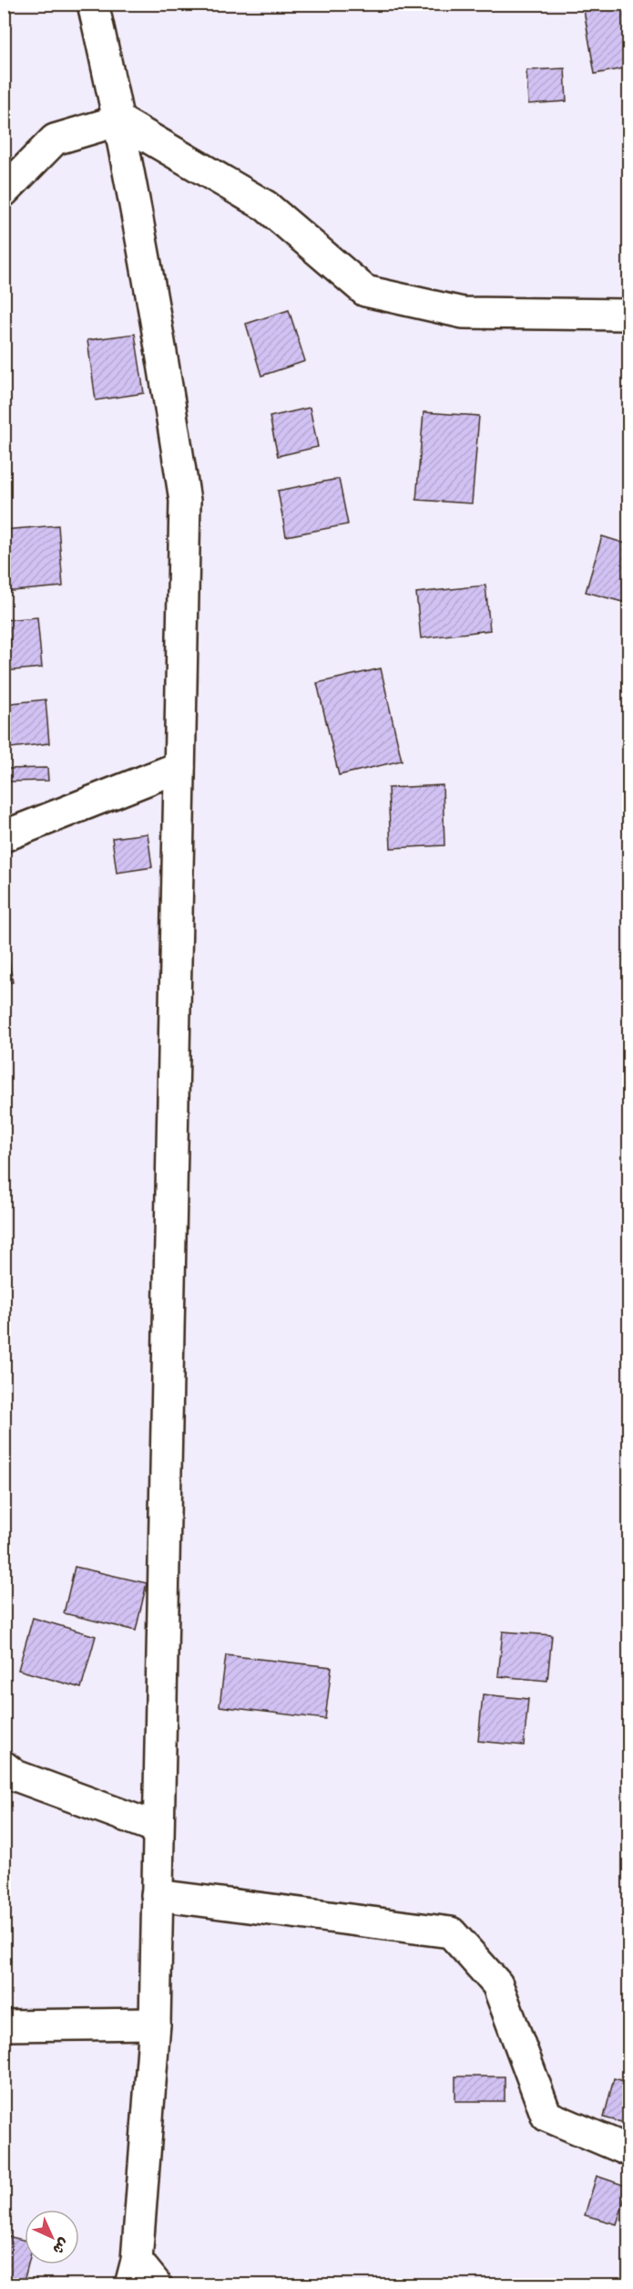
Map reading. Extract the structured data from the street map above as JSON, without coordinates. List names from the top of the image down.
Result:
{
  "north": "bottom right"
}
